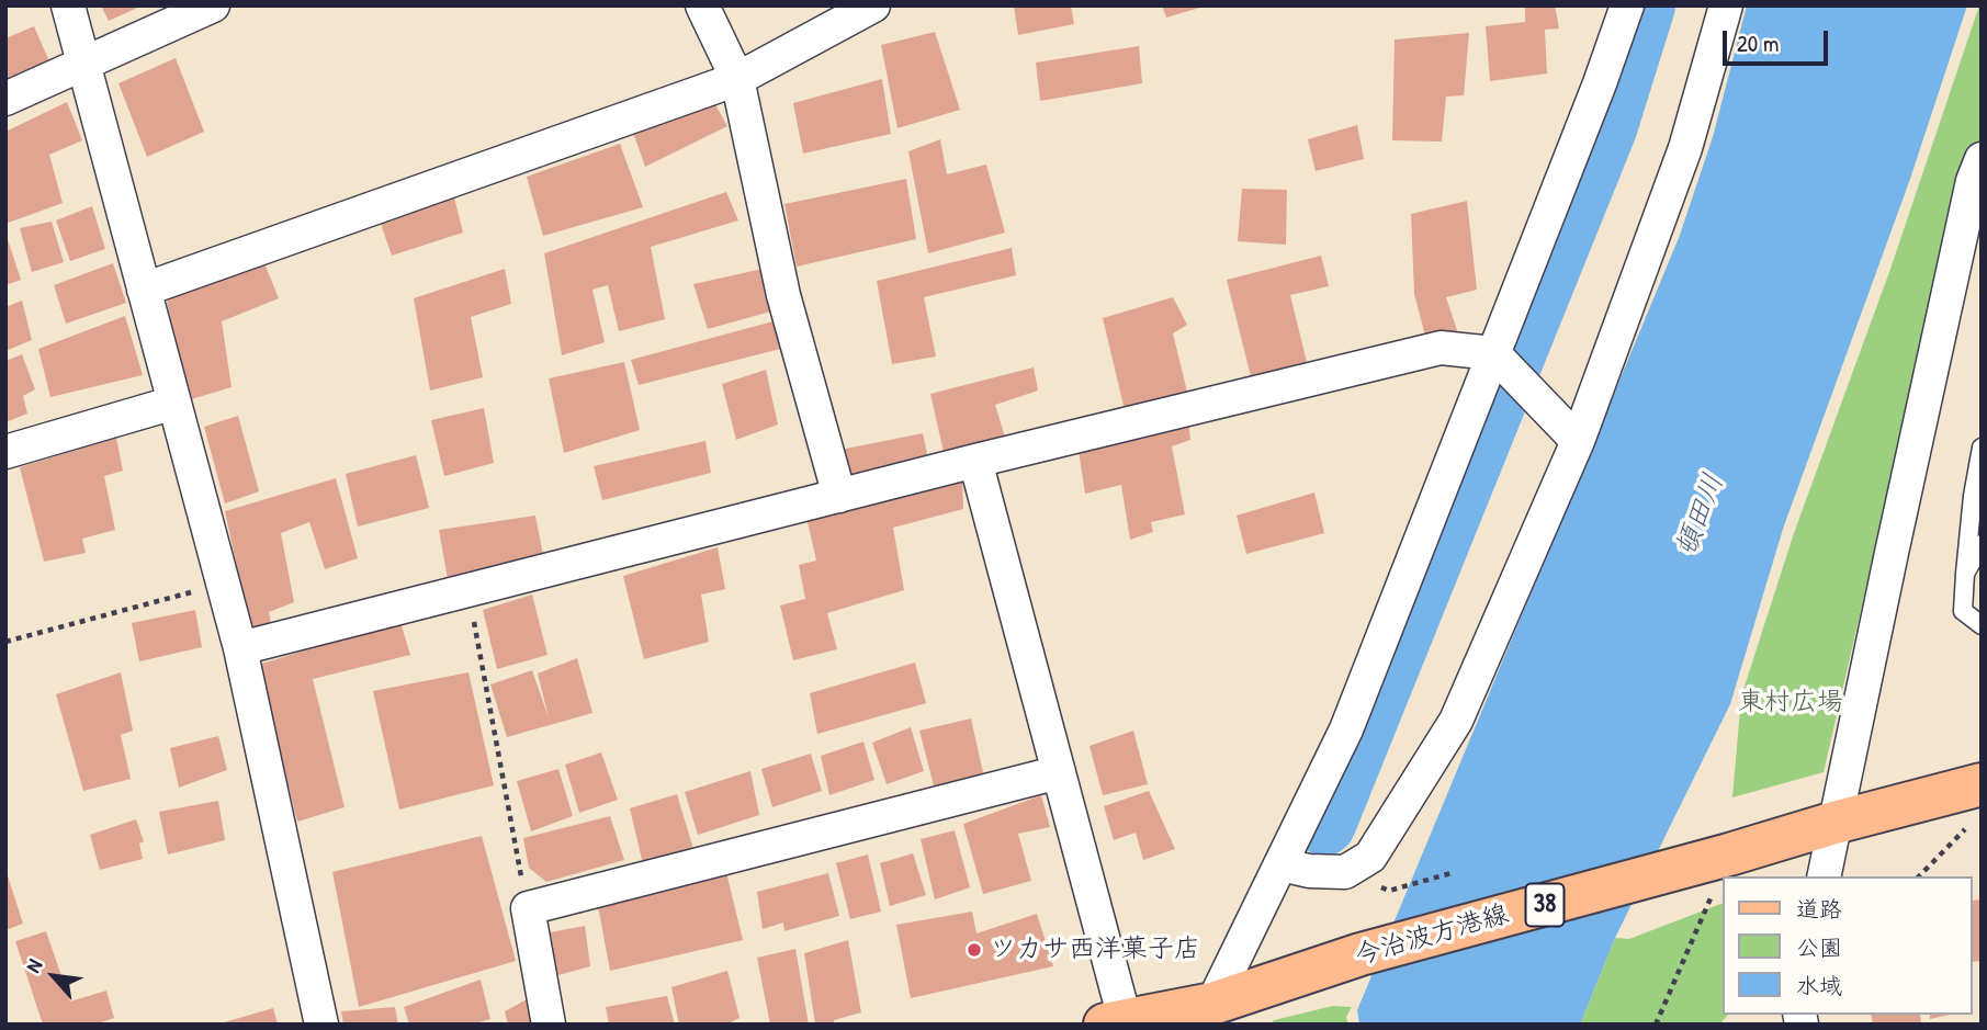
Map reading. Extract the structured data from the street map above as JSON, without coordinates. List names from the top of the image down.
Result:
{
  "streets": {
    "main road": ["38", "今治波方港線"]
  },
  "water": ["頓田川"],
  "parks": ["東村広場"],
  "places": ["ツカサ西洋菓子店"],
  "legend": ["道路", "公園", "水域"],
  "scale_bar": "20 m",
  "north": "top left"
}
